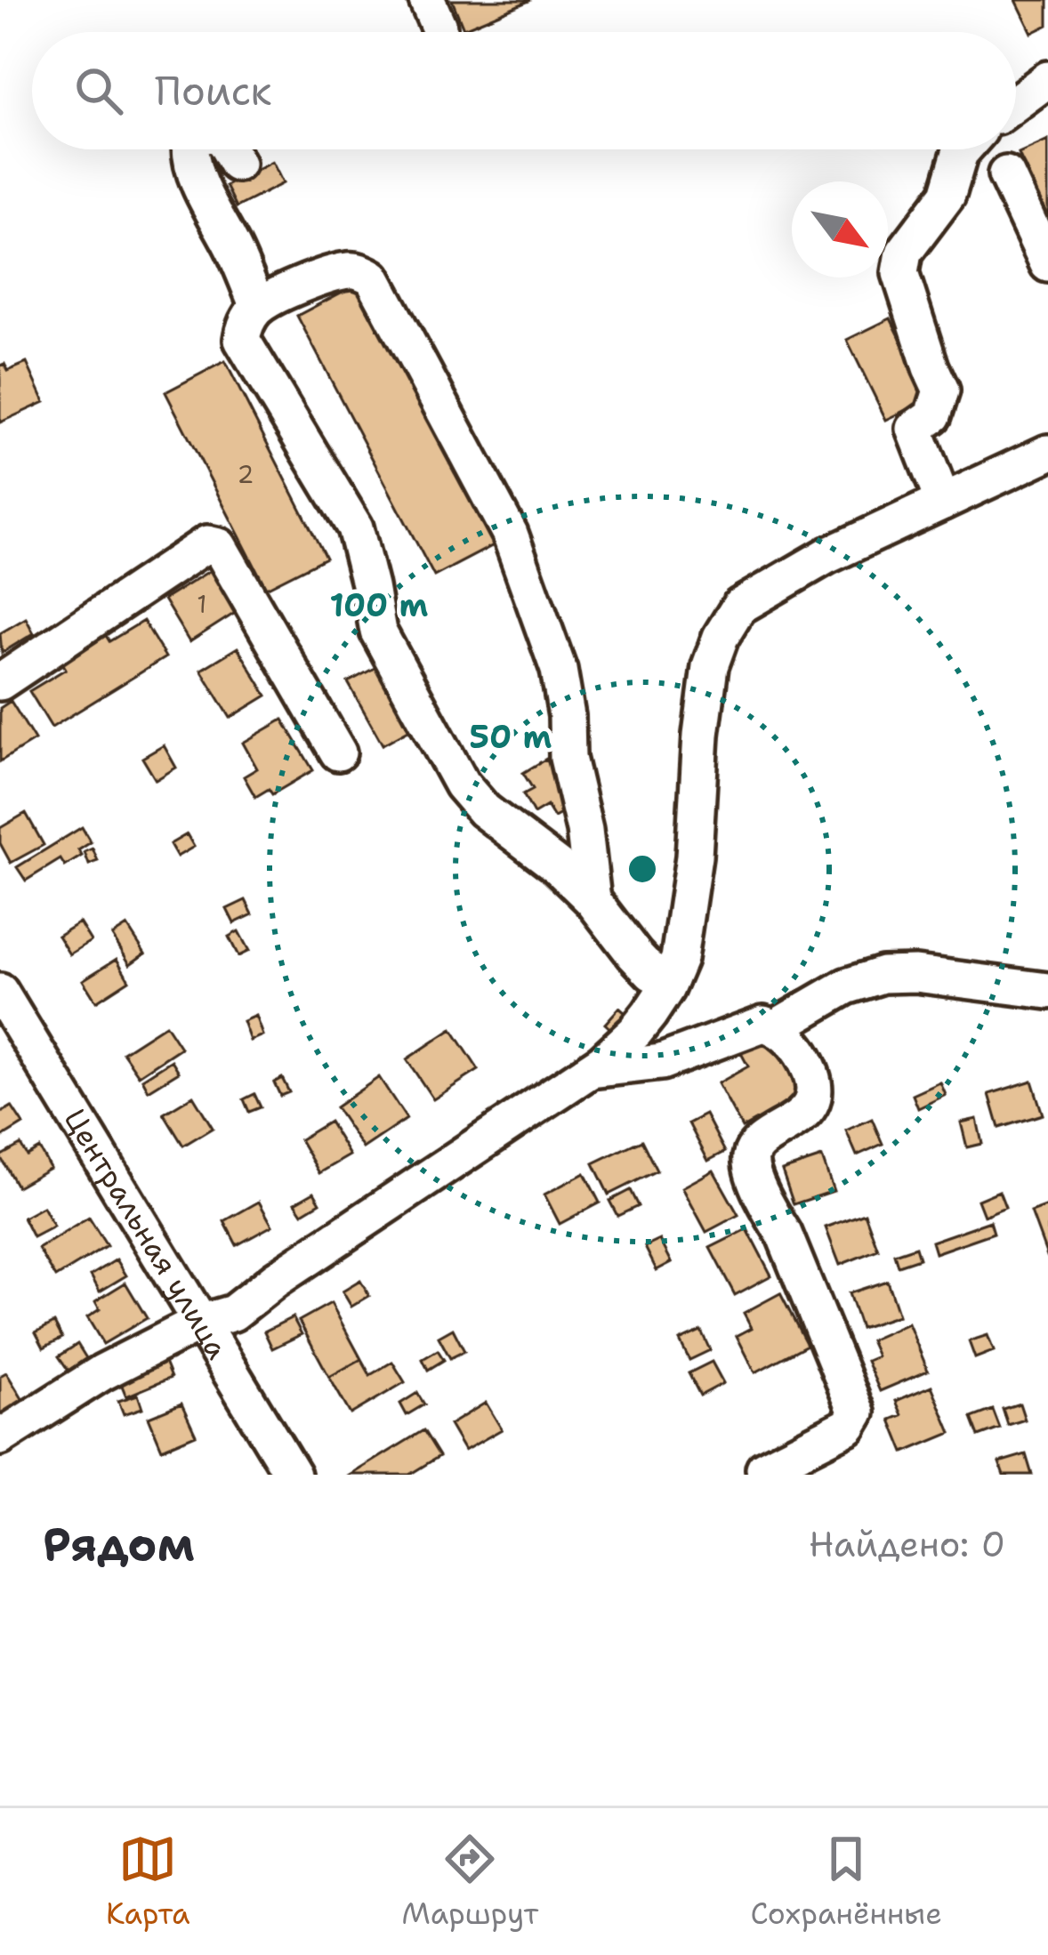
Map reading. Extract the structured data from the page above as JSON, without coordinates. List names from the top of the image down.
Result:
{
  "streets": {
    "street": ["Центральная улица"]
  },
  "house_numbers": ["2", "1"],
  "north": "bottom right",
  "page": {
    "search": "Поиск",
    "heading": ["Рядом", "Найдено: 0"],
    "nav": ["Карта", "Маршрут", "Сохранённые"]
  },
  "rings": ["100 m", "50 m"]
}
